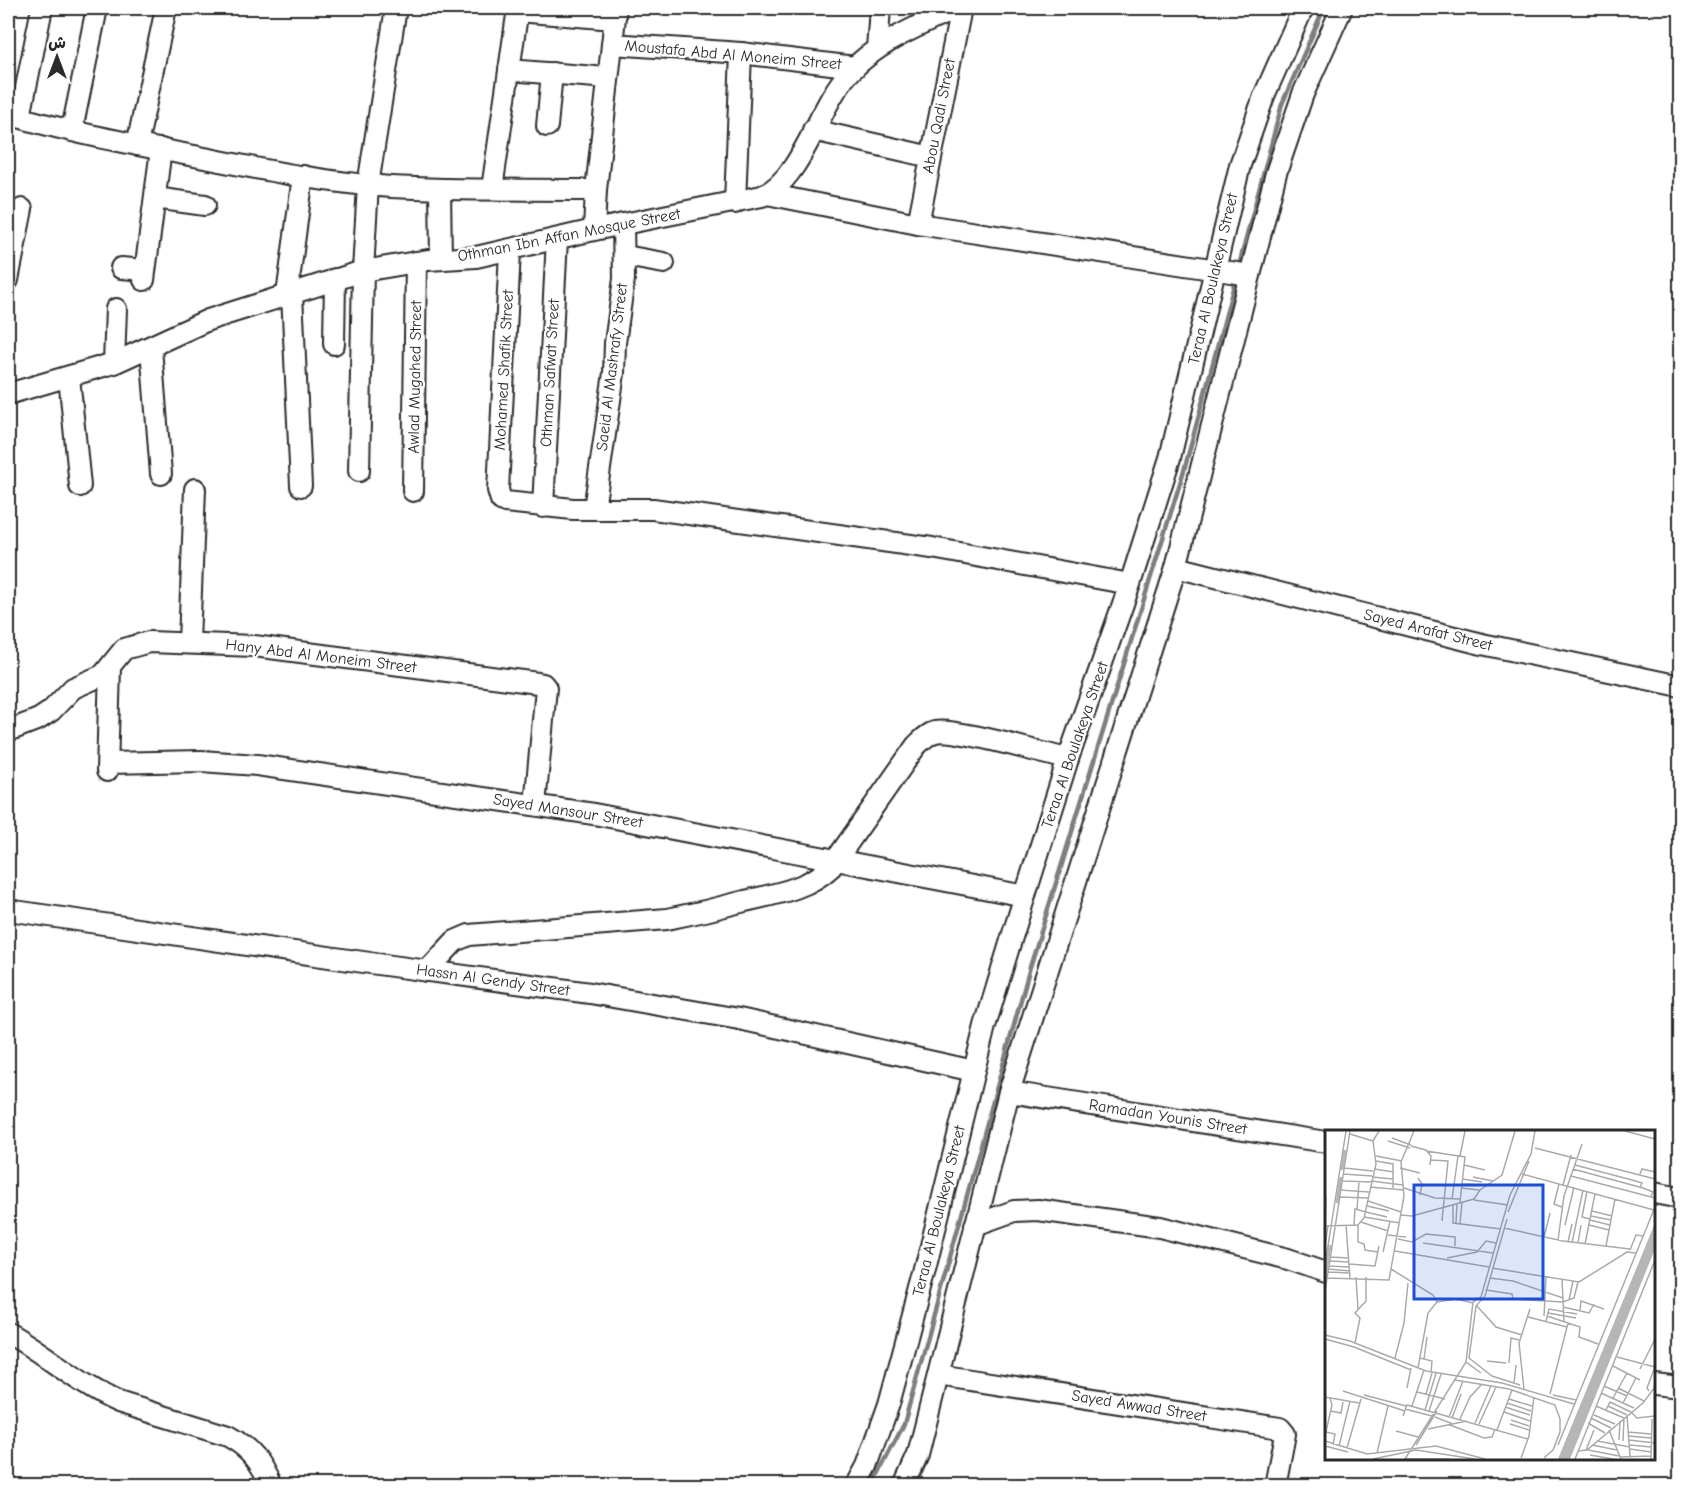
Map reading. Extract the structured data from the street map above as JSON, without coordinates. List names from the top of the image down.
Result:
{
  "streets": {
    "street": [
      "Moustafa Abd Al Moneim Street",
      "Abou Qadi Street",
      "Othman Ibn Affan Mosque Street",
      "Teraa Al Boulakeya Street",
      "Saeid Al Mashrafy Street",
      "Mohamed Shafik Street",
      "Othman Safwat Street",
      "Awlad Mugahed Street",
      "Sayed Arafat Street",
      "Hany Abd Al Moneim Street",
      "Sayed Mansour Street",
      "Hassn Al Gendy Street",
      "Ramadan Younis Street",
      "Sayed Awwad Street"
    ]
  },
  "crossings": [
    ["Othman Ibn Affan Mosque Street", "Saeid Al Mashrafy Street"],
    ["Othman Ibn Affan Mosque Street", "Mohamed Shafik Street"],
    ["Othman Ibn Affan Mosque Street", "Othman Safwat Street"],
    ["Othman Ibn Affan Mosque Street", "Awlad Mugahed Street"],
    ["Teraa Al Boulakeya Street", "Sayed Arafat Street"],
    ["Teraa Al Boulakeya Street", "Sayed Mansour Street"],
    ["Teraa Al Boulakeya Street", "Hassn Al Gendy Street"],
    ["Teraa Al Boulakeya Street", "Ramadan Younis Street"],
    ["Teraa Al Boulakeya Street", "Sayed Awwad Street"],
    ["Mohamed Shafik Street", "Othman Safwat Street"],
    ["Hany Abd Al Moneim Street", "Sayed Mansour Street"]
  ],
  "north": "top"
}
